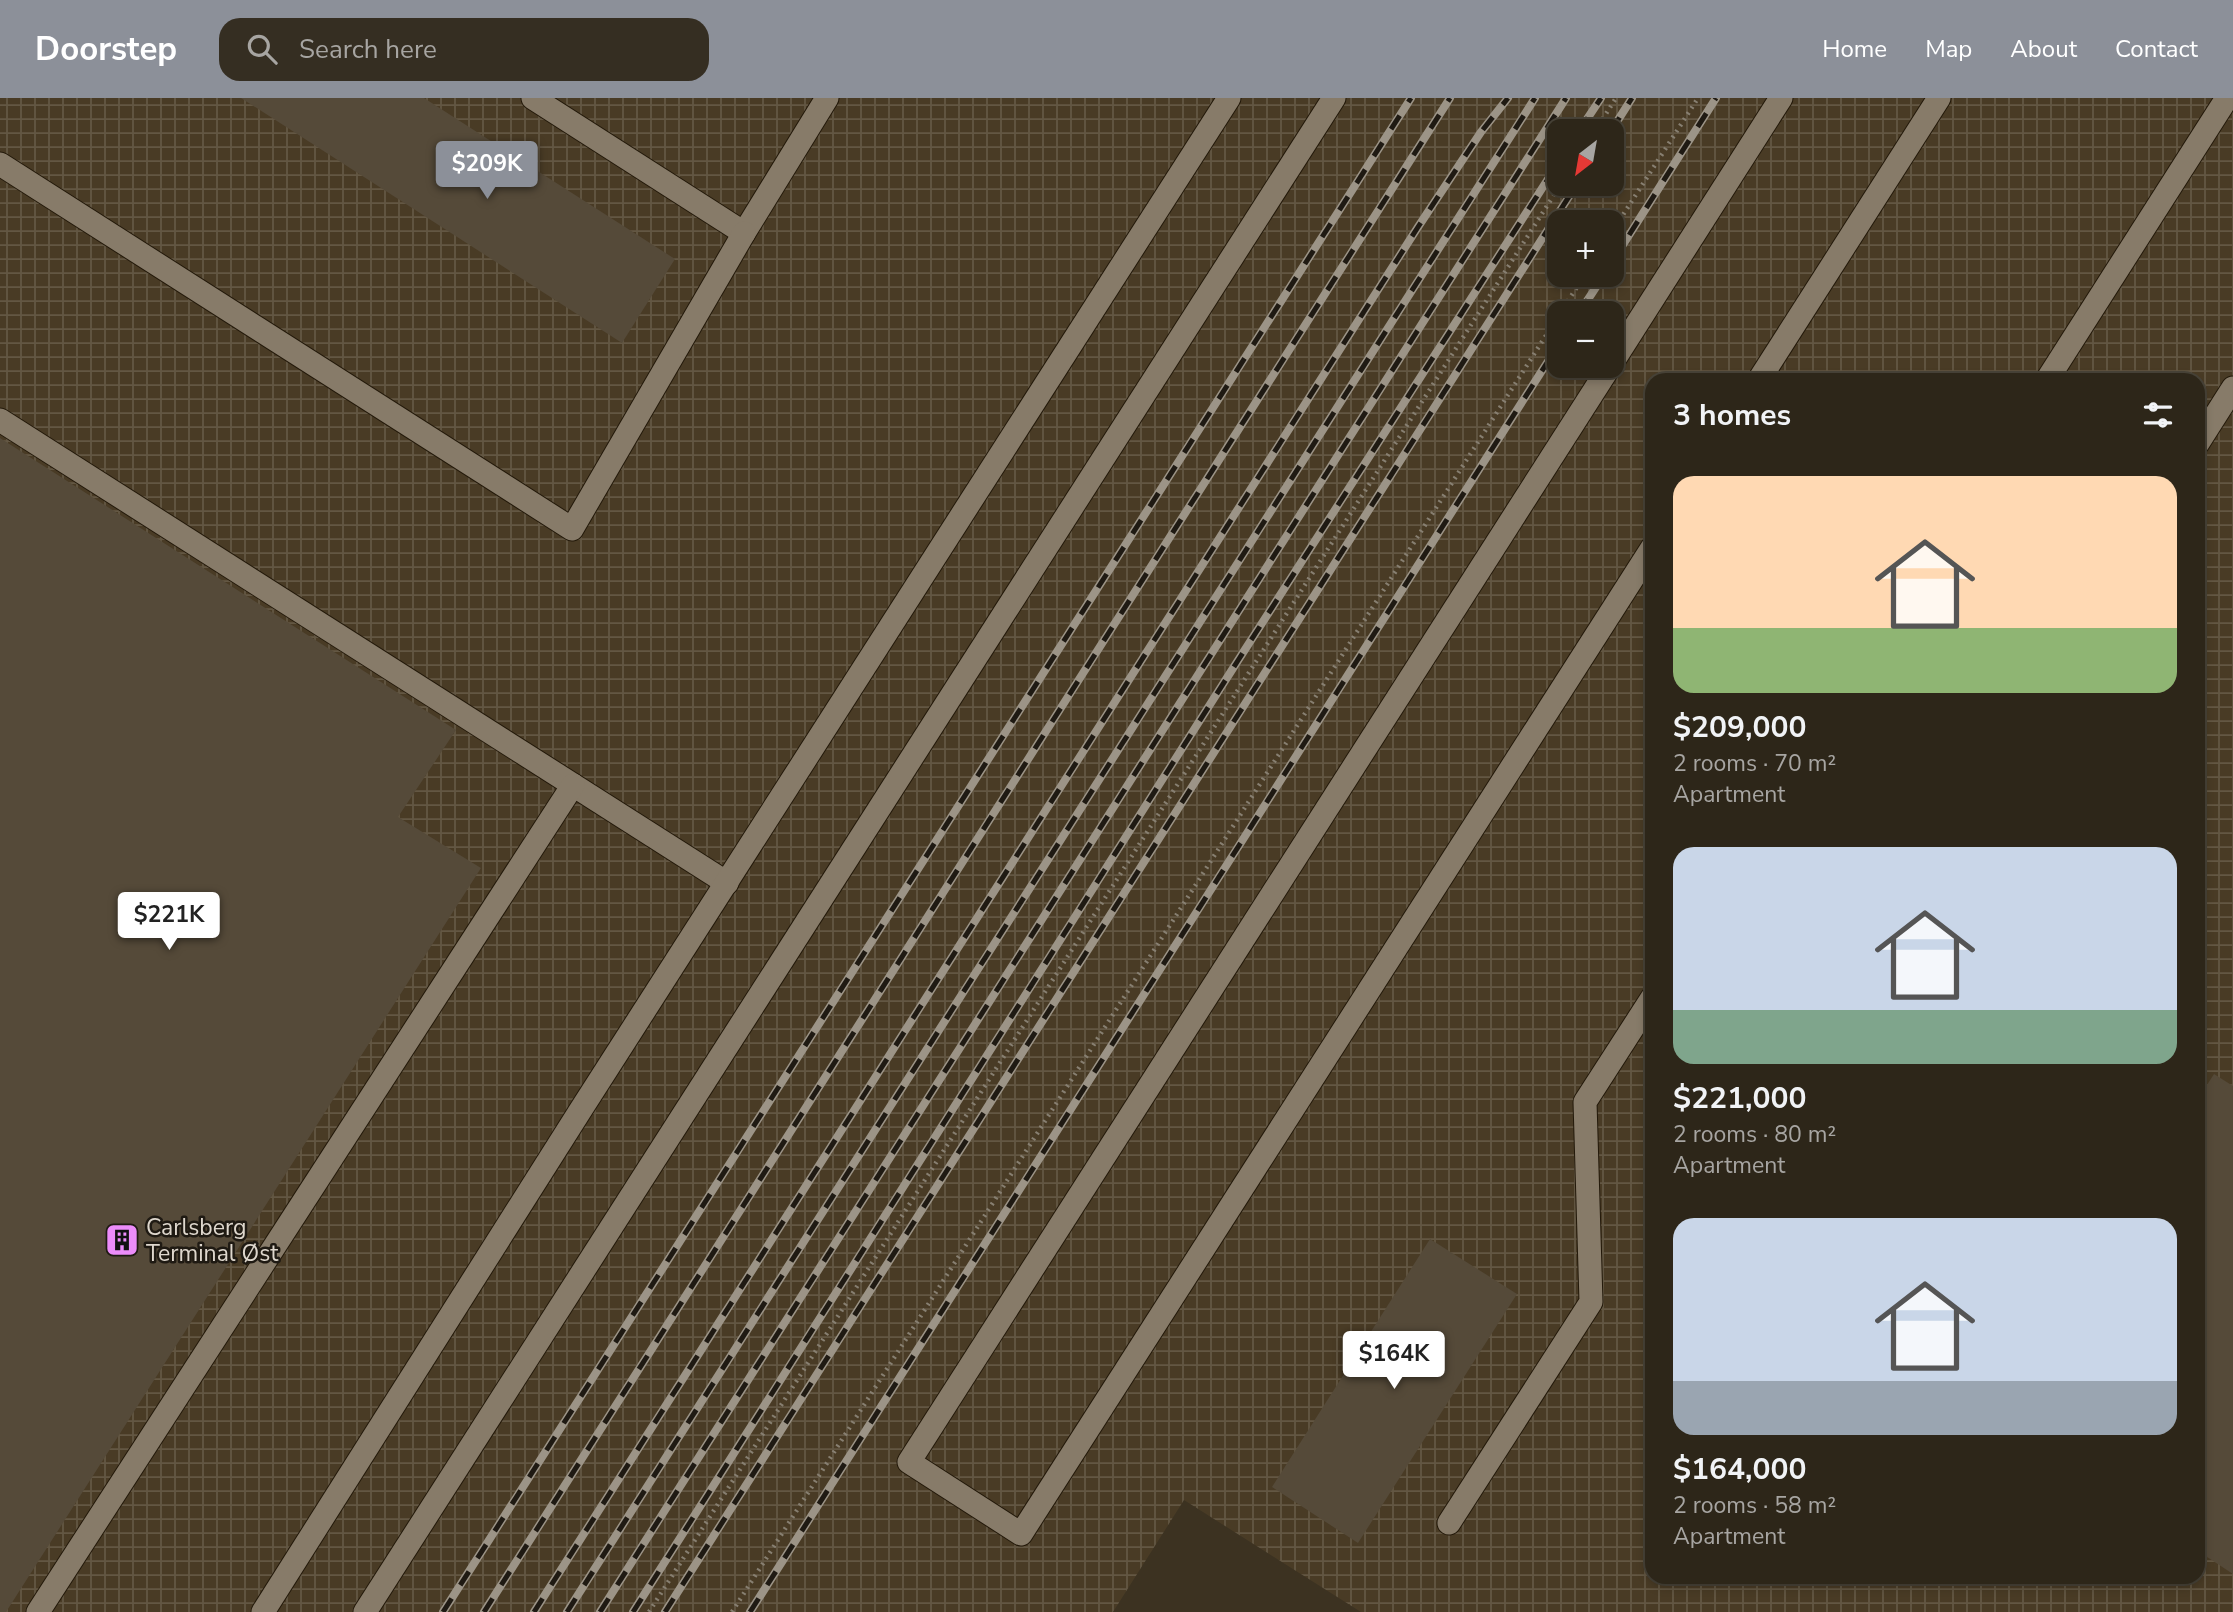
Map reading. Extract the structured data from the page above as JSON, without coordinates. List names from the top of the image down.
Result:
{
  "places": {
    "building": ["Carlsberg Terminal Øst"]
  },
  "north": "bottom left",
  "page": {
    "header": "Doorstep",
    "search": "Search here",
    "nav": [
      "Home",
      "Map",
      "About",
      "Contact"
    ],
    "map_buttons": ["+", "−"],
    "price": ["$209K", "$221K", "$164K"],
    "heading": "3 homes",
    "list": [
      {
        "name": "$209,000",
        "note": "2 rooms · 70 m² · Apartment"
      },
      {
        "name": "$221,000",
        "note": "2 rooms · 80 m² · Apartment"
      },
      {
        "name": "$164,000",
        "note": "2 rooms · 58 m² · Apartment"
      }
    ]
  }
}
